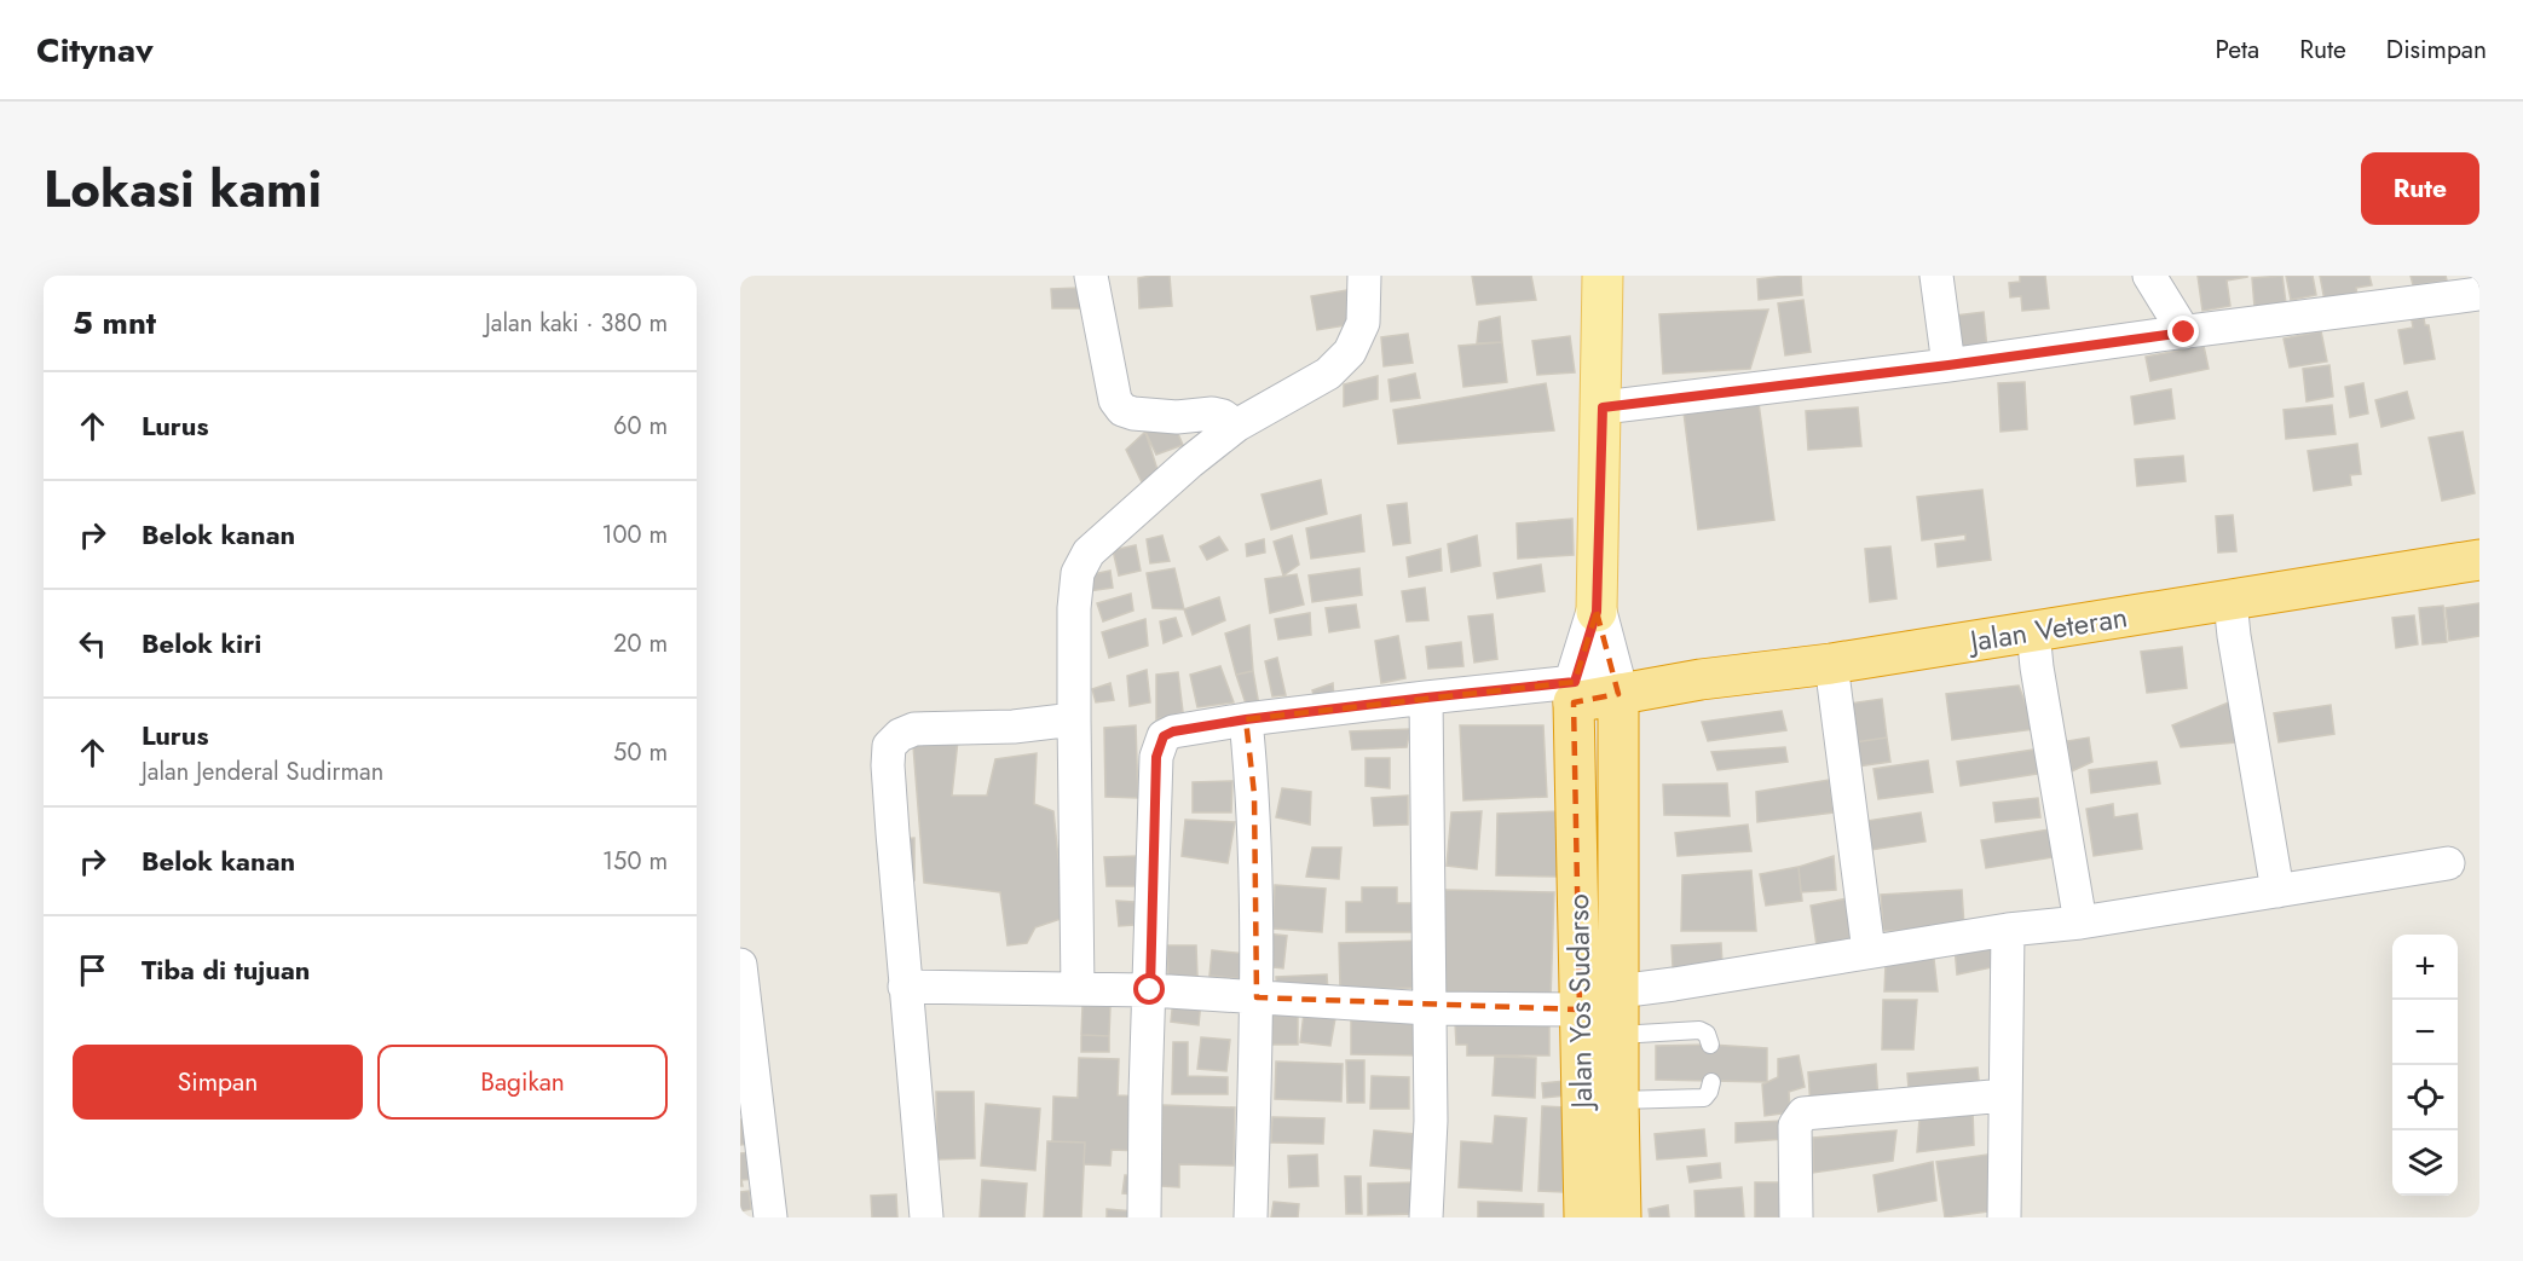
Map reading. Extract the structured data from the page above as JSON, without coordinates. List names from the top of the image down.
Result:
{
  "streets": {
    "highway": ["Jalan Veteran", "Jalan Yos Sudarso"]
  },
  "crossings": [
    ["Jalan Veteran", "Jalan Yos Sudarso"]
  ],
  "page": {
    "header": "Citynav",
    "nav": ["Peta", "Rute", "Disimpan"],
    "title": "Lokasi kami",
    "buttons": [
      "Rute",
      ["Simpan", "Bagikan"]
    ],
    "heading": ["5 mnt", "Jalan kaki · 380 m"],
    "list": [
      ["Lurus", "60 m"],
      ["Belok kanan", "100 m"],
      ["Belok kiri", "20 m"],
      ["Lurus", "Jalan Jenderal Sudirman", "50 m"],
      ["Belok kanan", "150 m"],
      "Tiba di tujuan"
    ],
    "map_buttons": ["+", "−"]
  }
}
